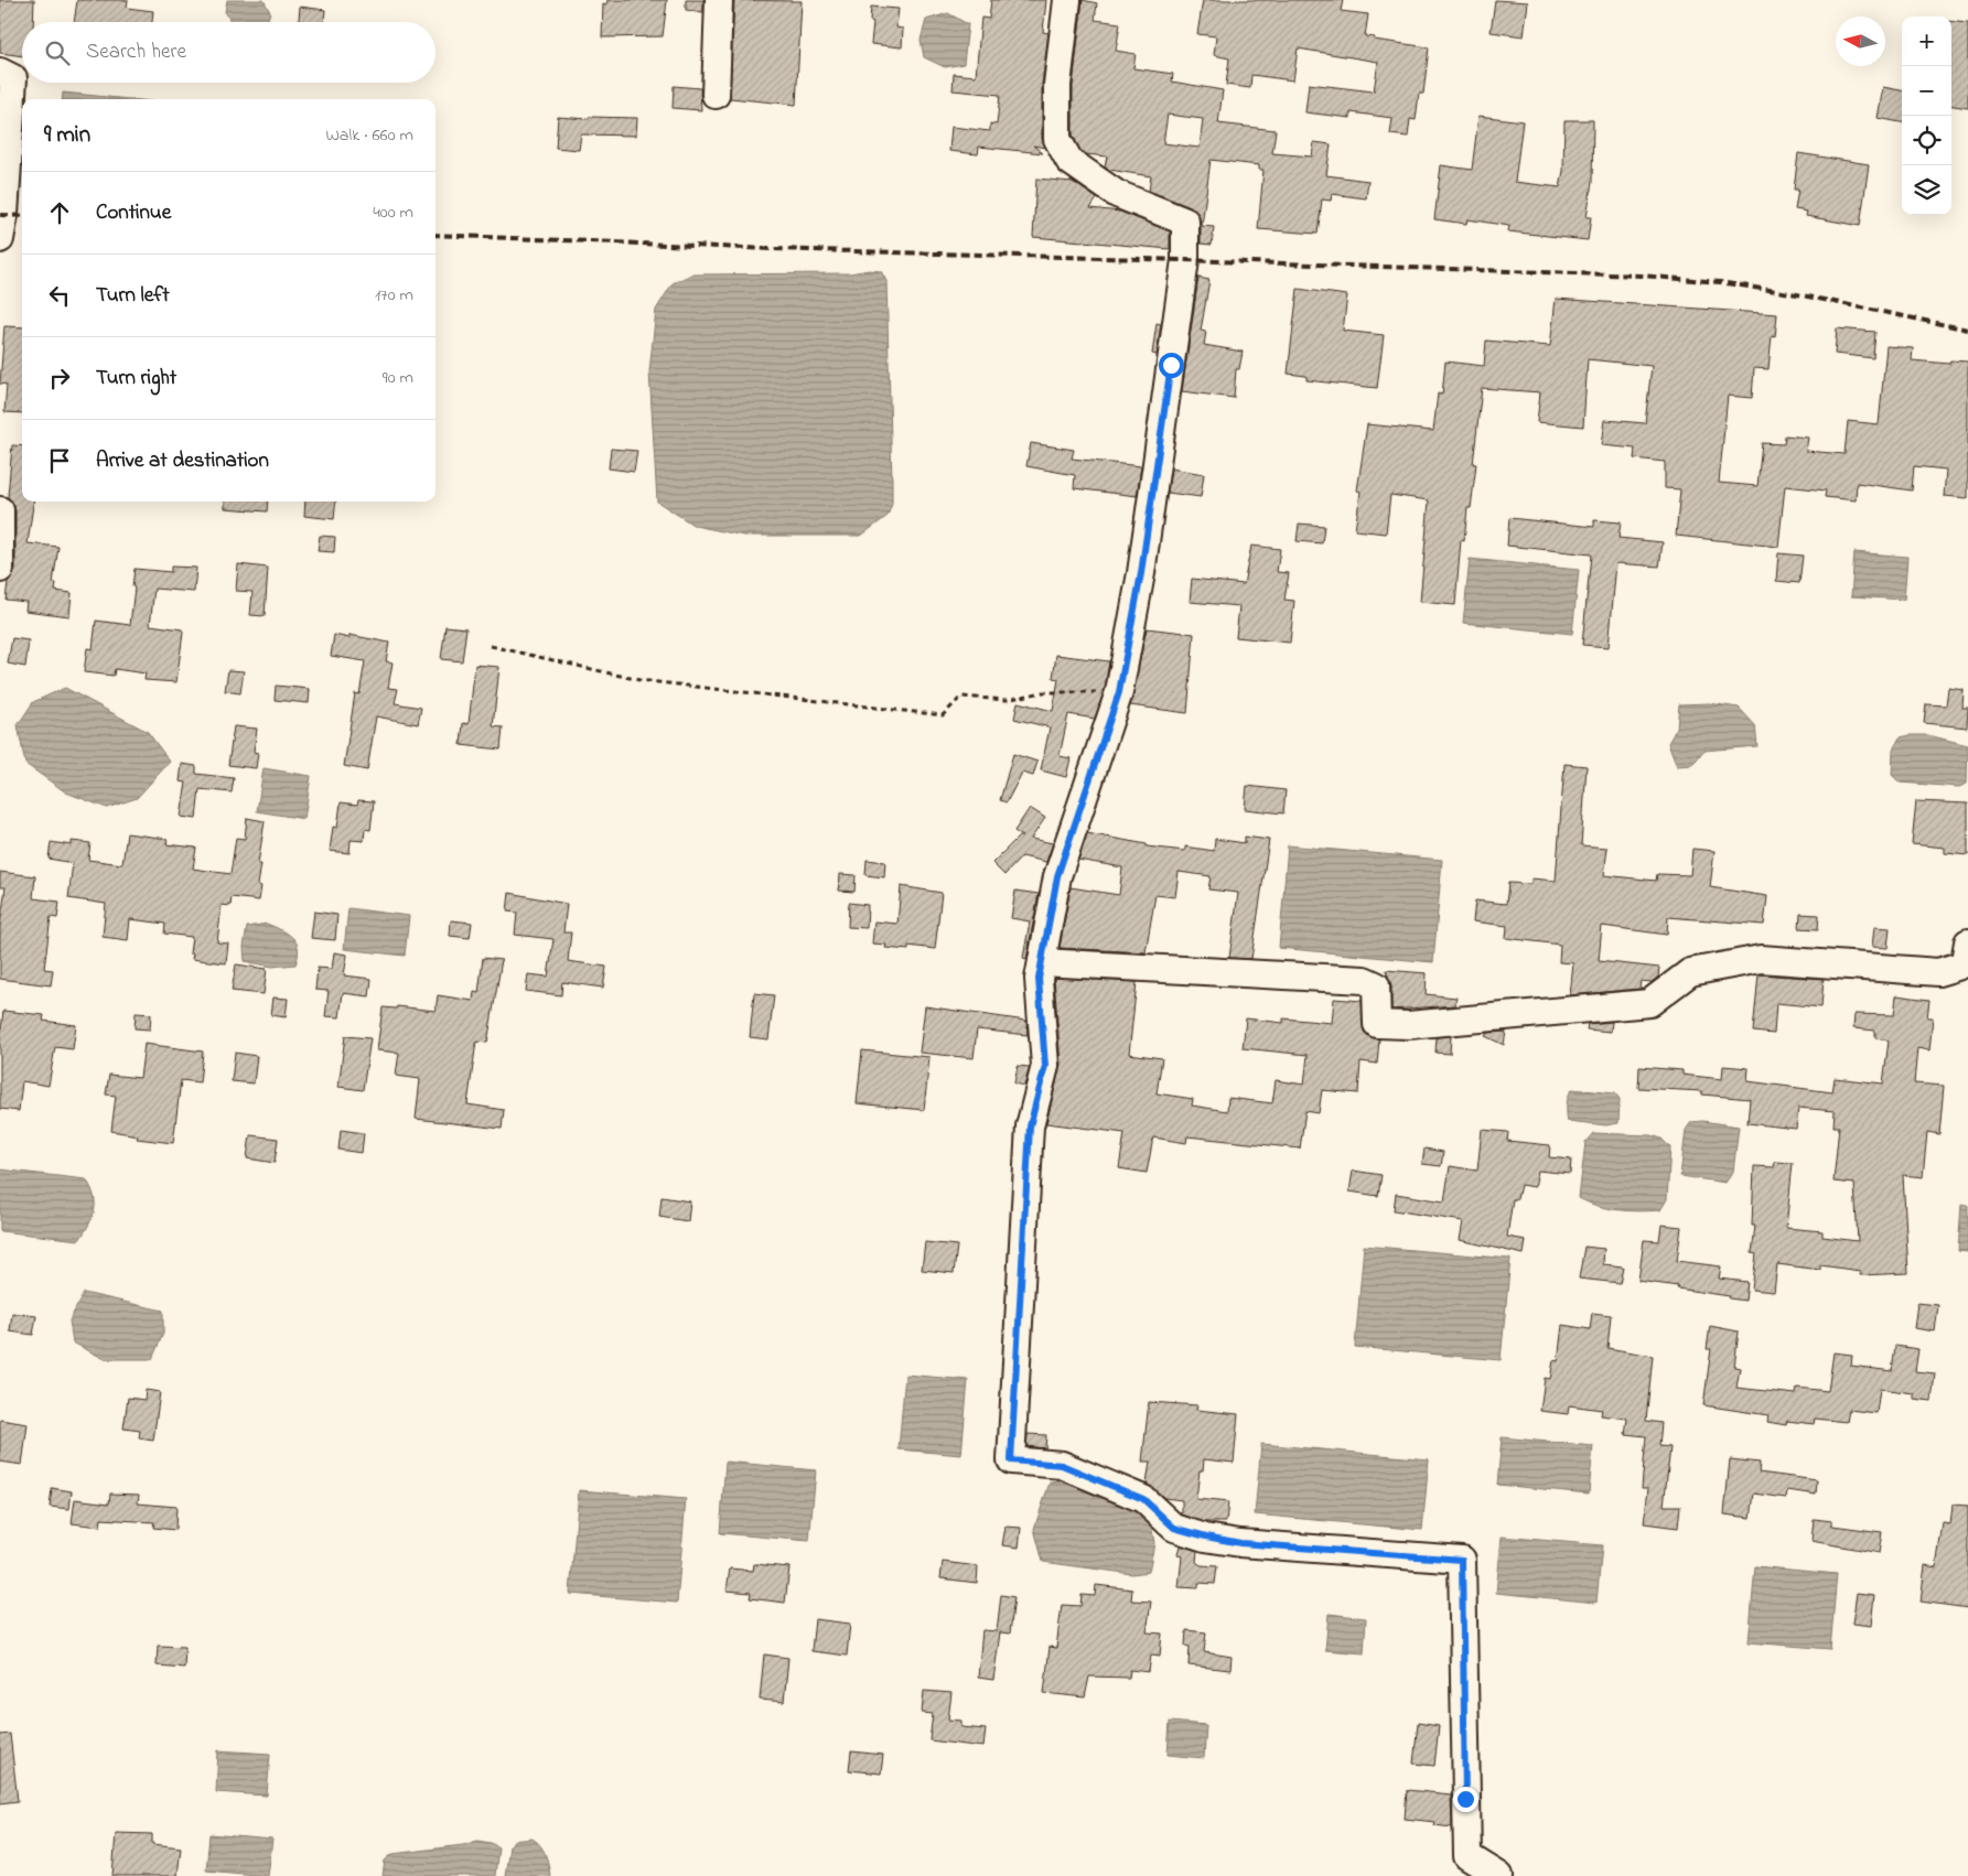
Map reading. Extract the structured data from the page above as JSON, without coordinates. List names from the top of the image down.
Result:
{
  "north": "left",
  "page": {
    "map_buttons": ["+", "−"],
    "search": "Search here",
    "heading": ["9 min", "Walk · 660 m"],
    "list": [
      ["Continue", "400 m"],
      ["Turn left", "170 m"],
      ["Turn right", "90 m"],
      "Arrive at destination"
    ]
  }
}
